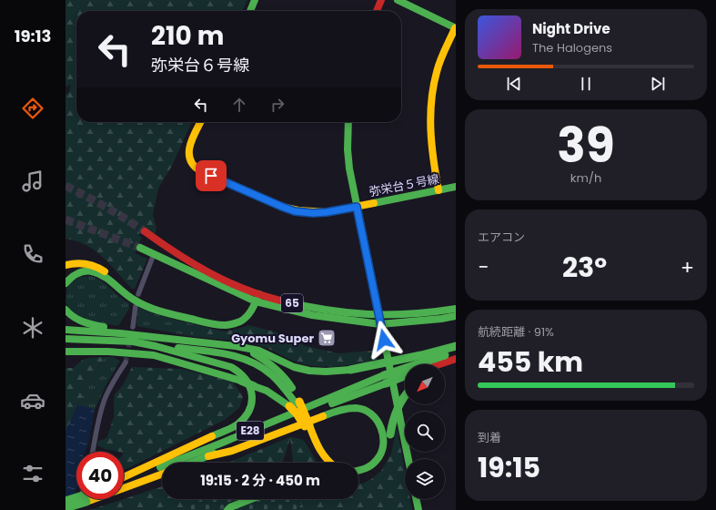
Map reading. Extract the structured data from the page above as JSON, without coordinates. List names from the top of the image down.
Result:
{
  "streets": {
    "main road": ["弥栄台５号線", "65", "E28"]
  },
  "places": {
    "supermarket": ["Gyomu Super"]
  },
  "north": "bottom left",
  "page": {
    "tabs": "19:13",
    "turn": ["210 m", "弥栄台６号線"],
    "song": ["Night Drive", "The Halogens"],
    "tile": [
      ["39", "km/h"],
      "エアコン",
      ["航続距離 · 91%", "455 km"],
      ["到着", "19:15"]
    ],
    "heat": ["−", "23°", "+"],
    "limit": "40",
    "trip": "19:15 · 2 分 · 450 m"
  }
}
